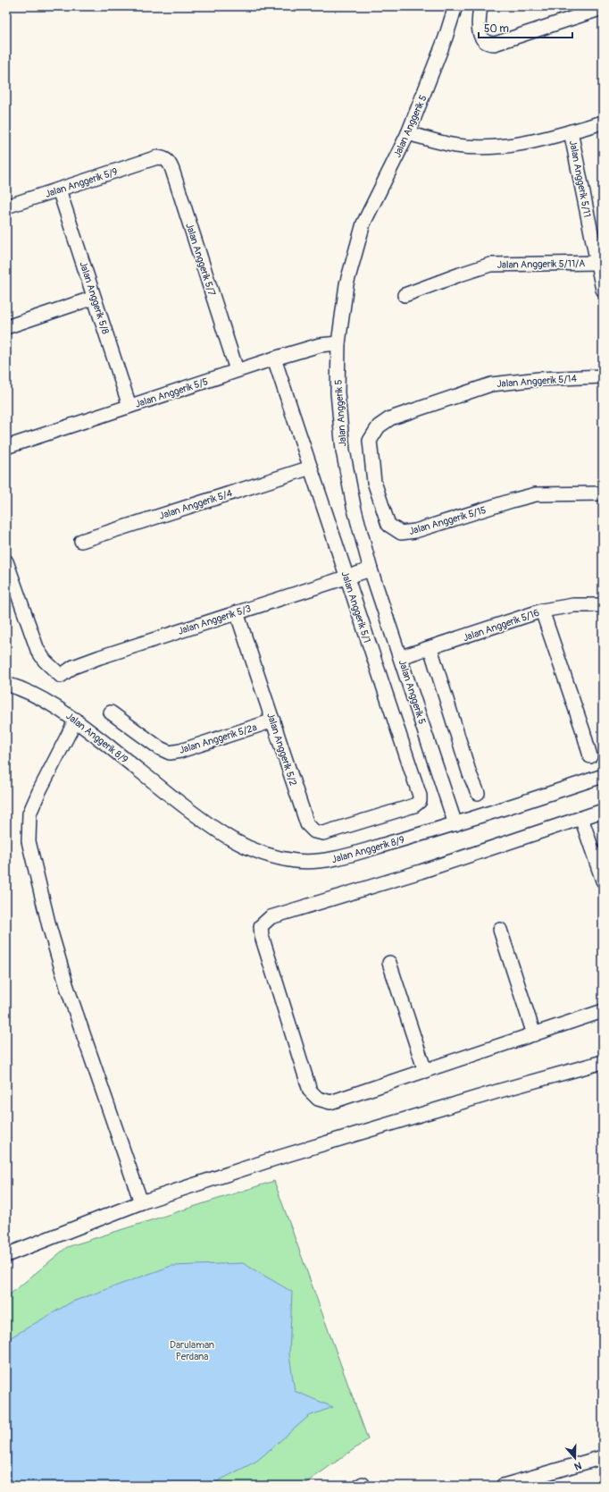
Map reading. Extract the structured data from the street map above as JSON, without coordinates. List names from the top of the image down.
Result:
{
  "streets": {
    "street": [
      "Jalan Anggerik 5",
      "Jalan Anggerik 5/11",
      "Jalan Anggerik 5/9",
      "Jalan Anggerik 5/7",
      "Jalan Anggerik 5/11/A",
      "Jalan Anggerik 5/8",
      "Jalan Anggerik 5/14",
      "Jalan Anggerik 5/5",
      "Jalan Anggerik 5/4",
      "Jalan Anggerik 5/15",
      "Jalan Anggerik 5/1",
      "Jalan Anggerik 5/3",
      "Jalan Anggerik 5/16",
      "Jalan Anggerik 8/9",
      "Jalan Anggerik 5/2a",
      "Jalan Anggerik 5/2"
    ]
  },
  "crossings": [
    ["Jalan Anggerik 5", "Jalan Anggerik 5/5"],
    ["Jalan Anggerik 5", "Jalan Anggerik 5/3"],
    ["Jalan Anggerik 5", "Jalan Anggerik 5/16"],
    ["Jalan Anggerik 5", "Jalan Anggerik 8/9"],
    ["Jalan Anggerik 5/11", "Jalan Anggerik 5/11/A"],
    ["Jalan Anggerik 5/9", "Jalan Anggerik 5/7"],
    ["Jalan Anggerik 5/9", "Jalan Anggerik 5/8"],
    ["Jalan Anggerik 5/7", "Jalan Anggerik 5/5"],
    ["Jalan Anggerik 5/8", "Jalan Anggerik 5/5"],
    ["Jalan Anggerik 5/14", "Jalan Anggerik 5/15"],
    ["Jalan Anggerik 5/5", "Jalan Anggerik 5/1"],
    ["Jalan Anggerik 5/4", "Jalan Anggerik 5/1"],
    ["Jalan Anggerik 5/1", "Jalan Anggerik 5/3"],
    ["Jalan Anggerik 5/1", "Jalan Anggerik 5/2"],
    ["Jalan Anggerik 5/3", "Jalan Anggerik 5/2"],
    ["Jalan Anggerik 5/2a", "Jalan Anggerik 5/2"]
  ],
  "parks": ["Darulaman Perdana"],
  "scale_bar": "50 m",
  "north": "bottom"
}
